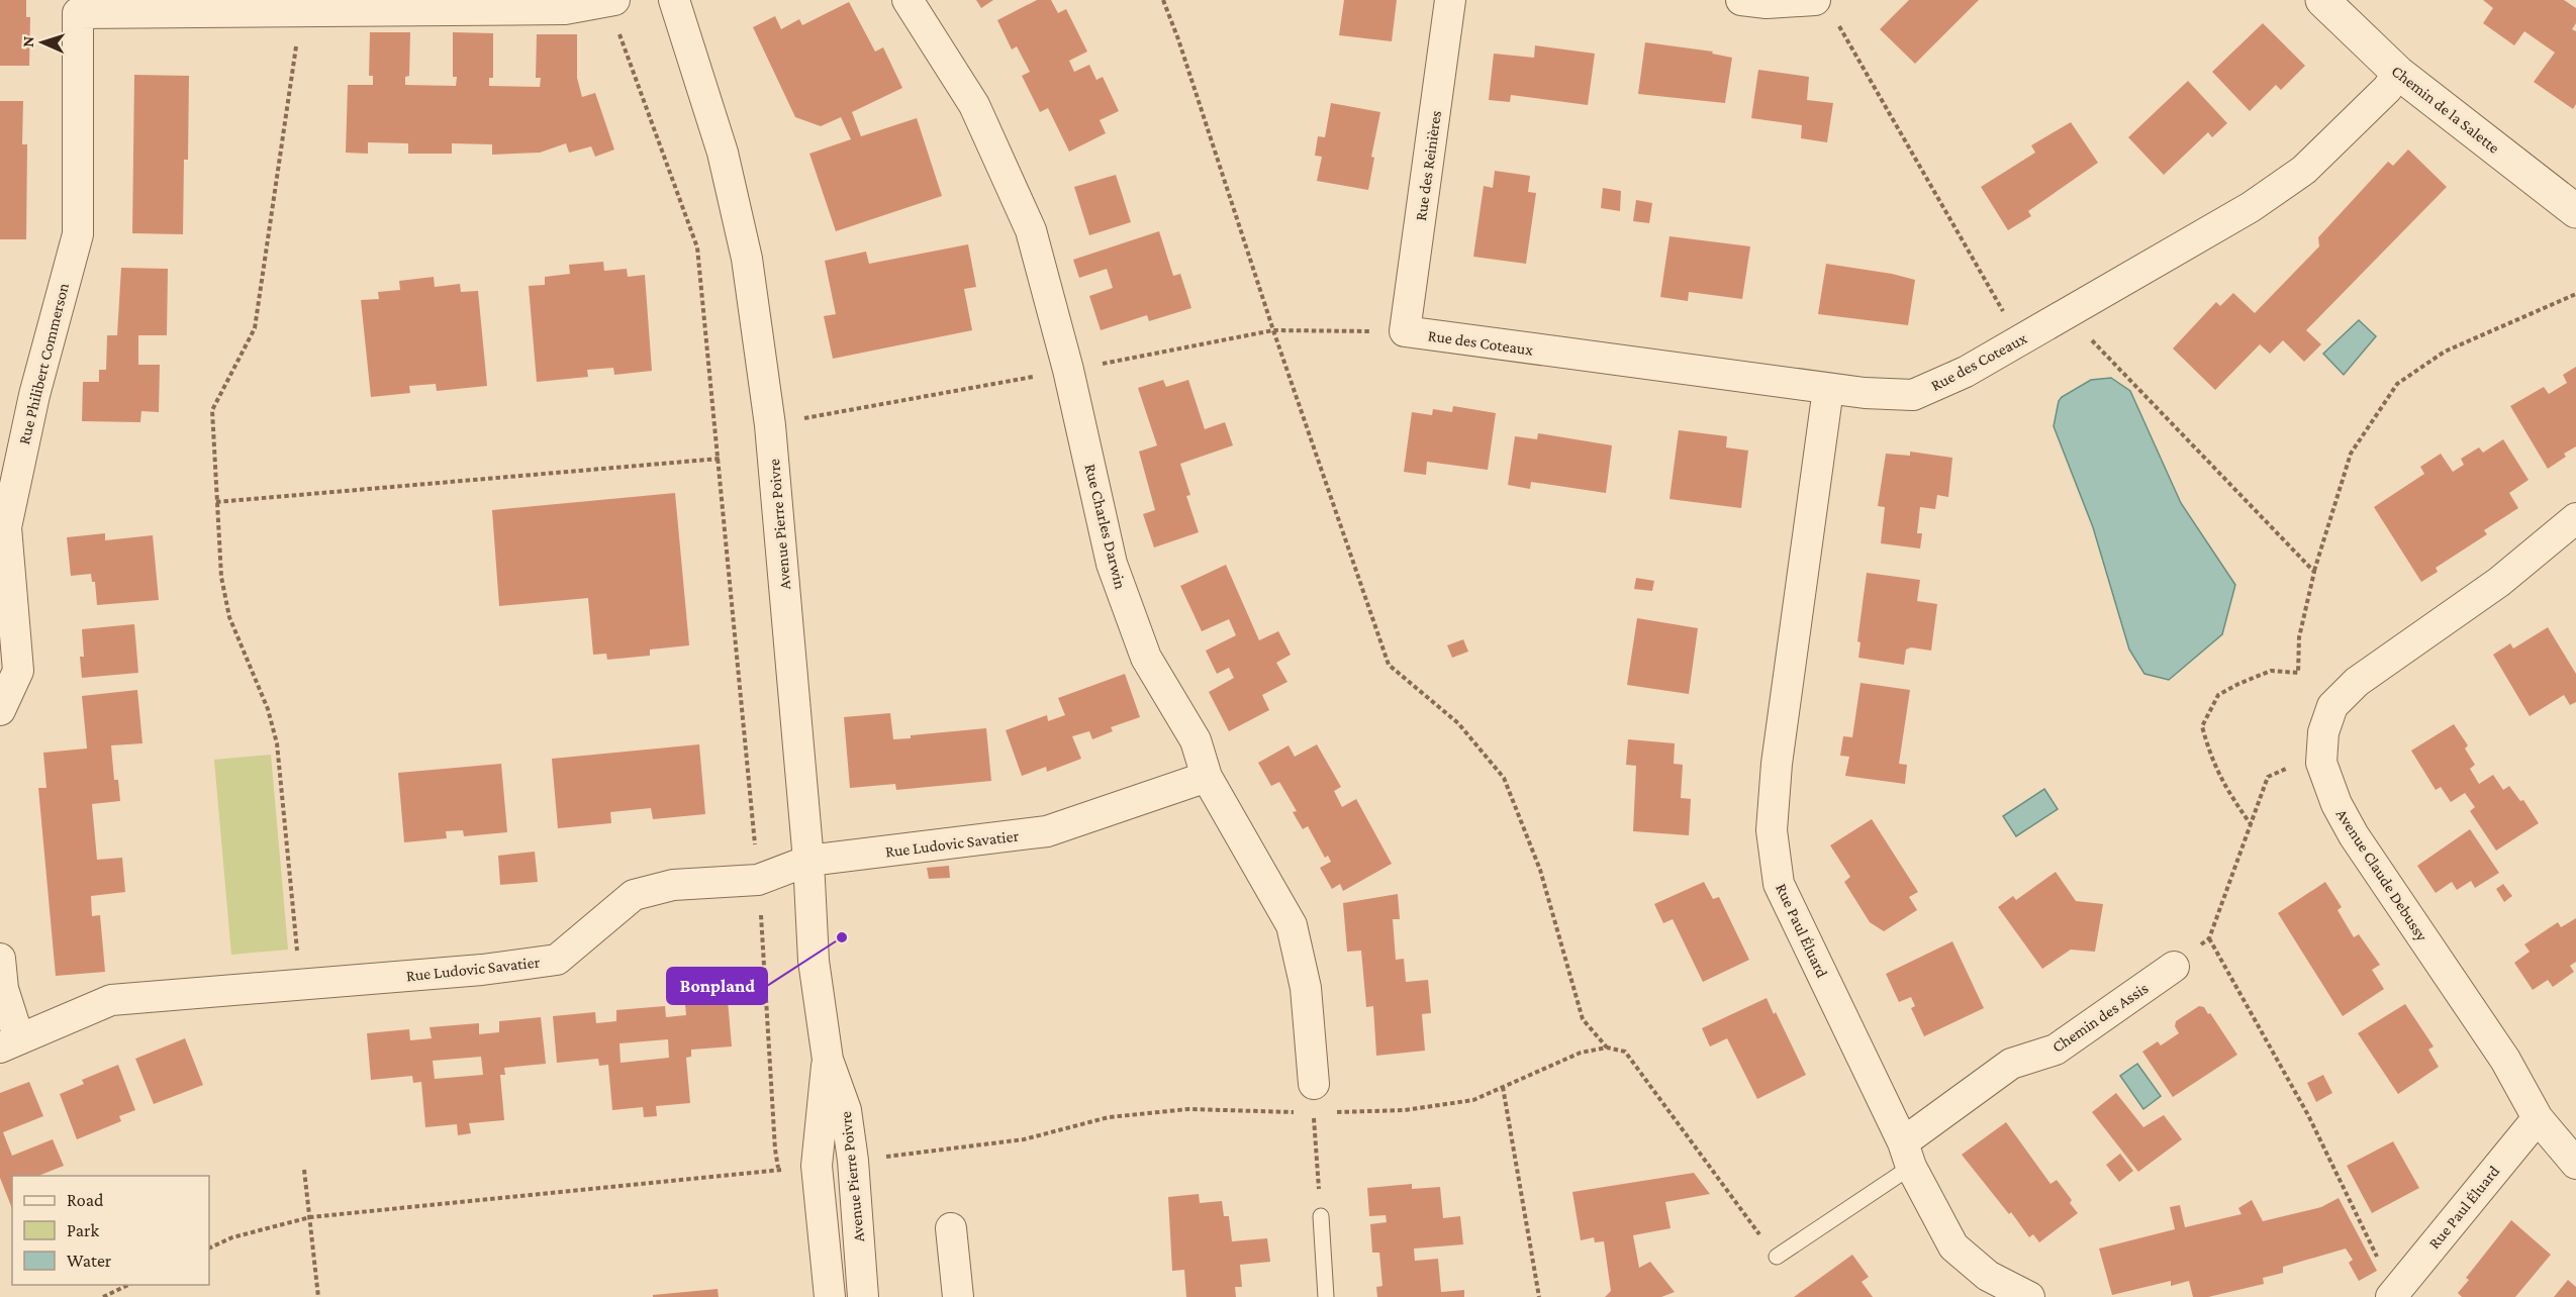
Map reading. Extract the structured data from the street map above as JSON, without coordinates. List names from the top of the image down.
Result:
{
  "streets": {
    "street": [
      "Chemin de la Salette",
      "Rue des Reinières",
      "Rue des Coteaux",
      "Rue Philibert Commerson",
      "Avenue Pierre Poivre",
      "Rue Charles Darwin",
      "Rue Ludovic Savatier",
      "Avenue Claude Debussy",
      "Rue Paul Éluard",
      "Chemin des Assis"
    ]
  },
  "crossings": [
    ["Chemin de la Salette", "Rue des Coteaux"],
    ["Rue des Reinières", "Rue des Coteaux"],
    ["Rue des Coteaux", "Rue Paul Éluard"],
    ["Avenue Pierre Poivre", "Rue Ludovic Savatier"],
    ["Rue Charles Darwin", "Rue Ludovic Savatier"],
    ["Avenue Claude Debussy", "Rue Paul Éluard"],
    ["Rue Paul Éluard", "Chemin des Assis"]
  ],
  "places": ["Bonpland"],
  "legend": ["Road", "Park", "Water"],
  "north": "left"
}
